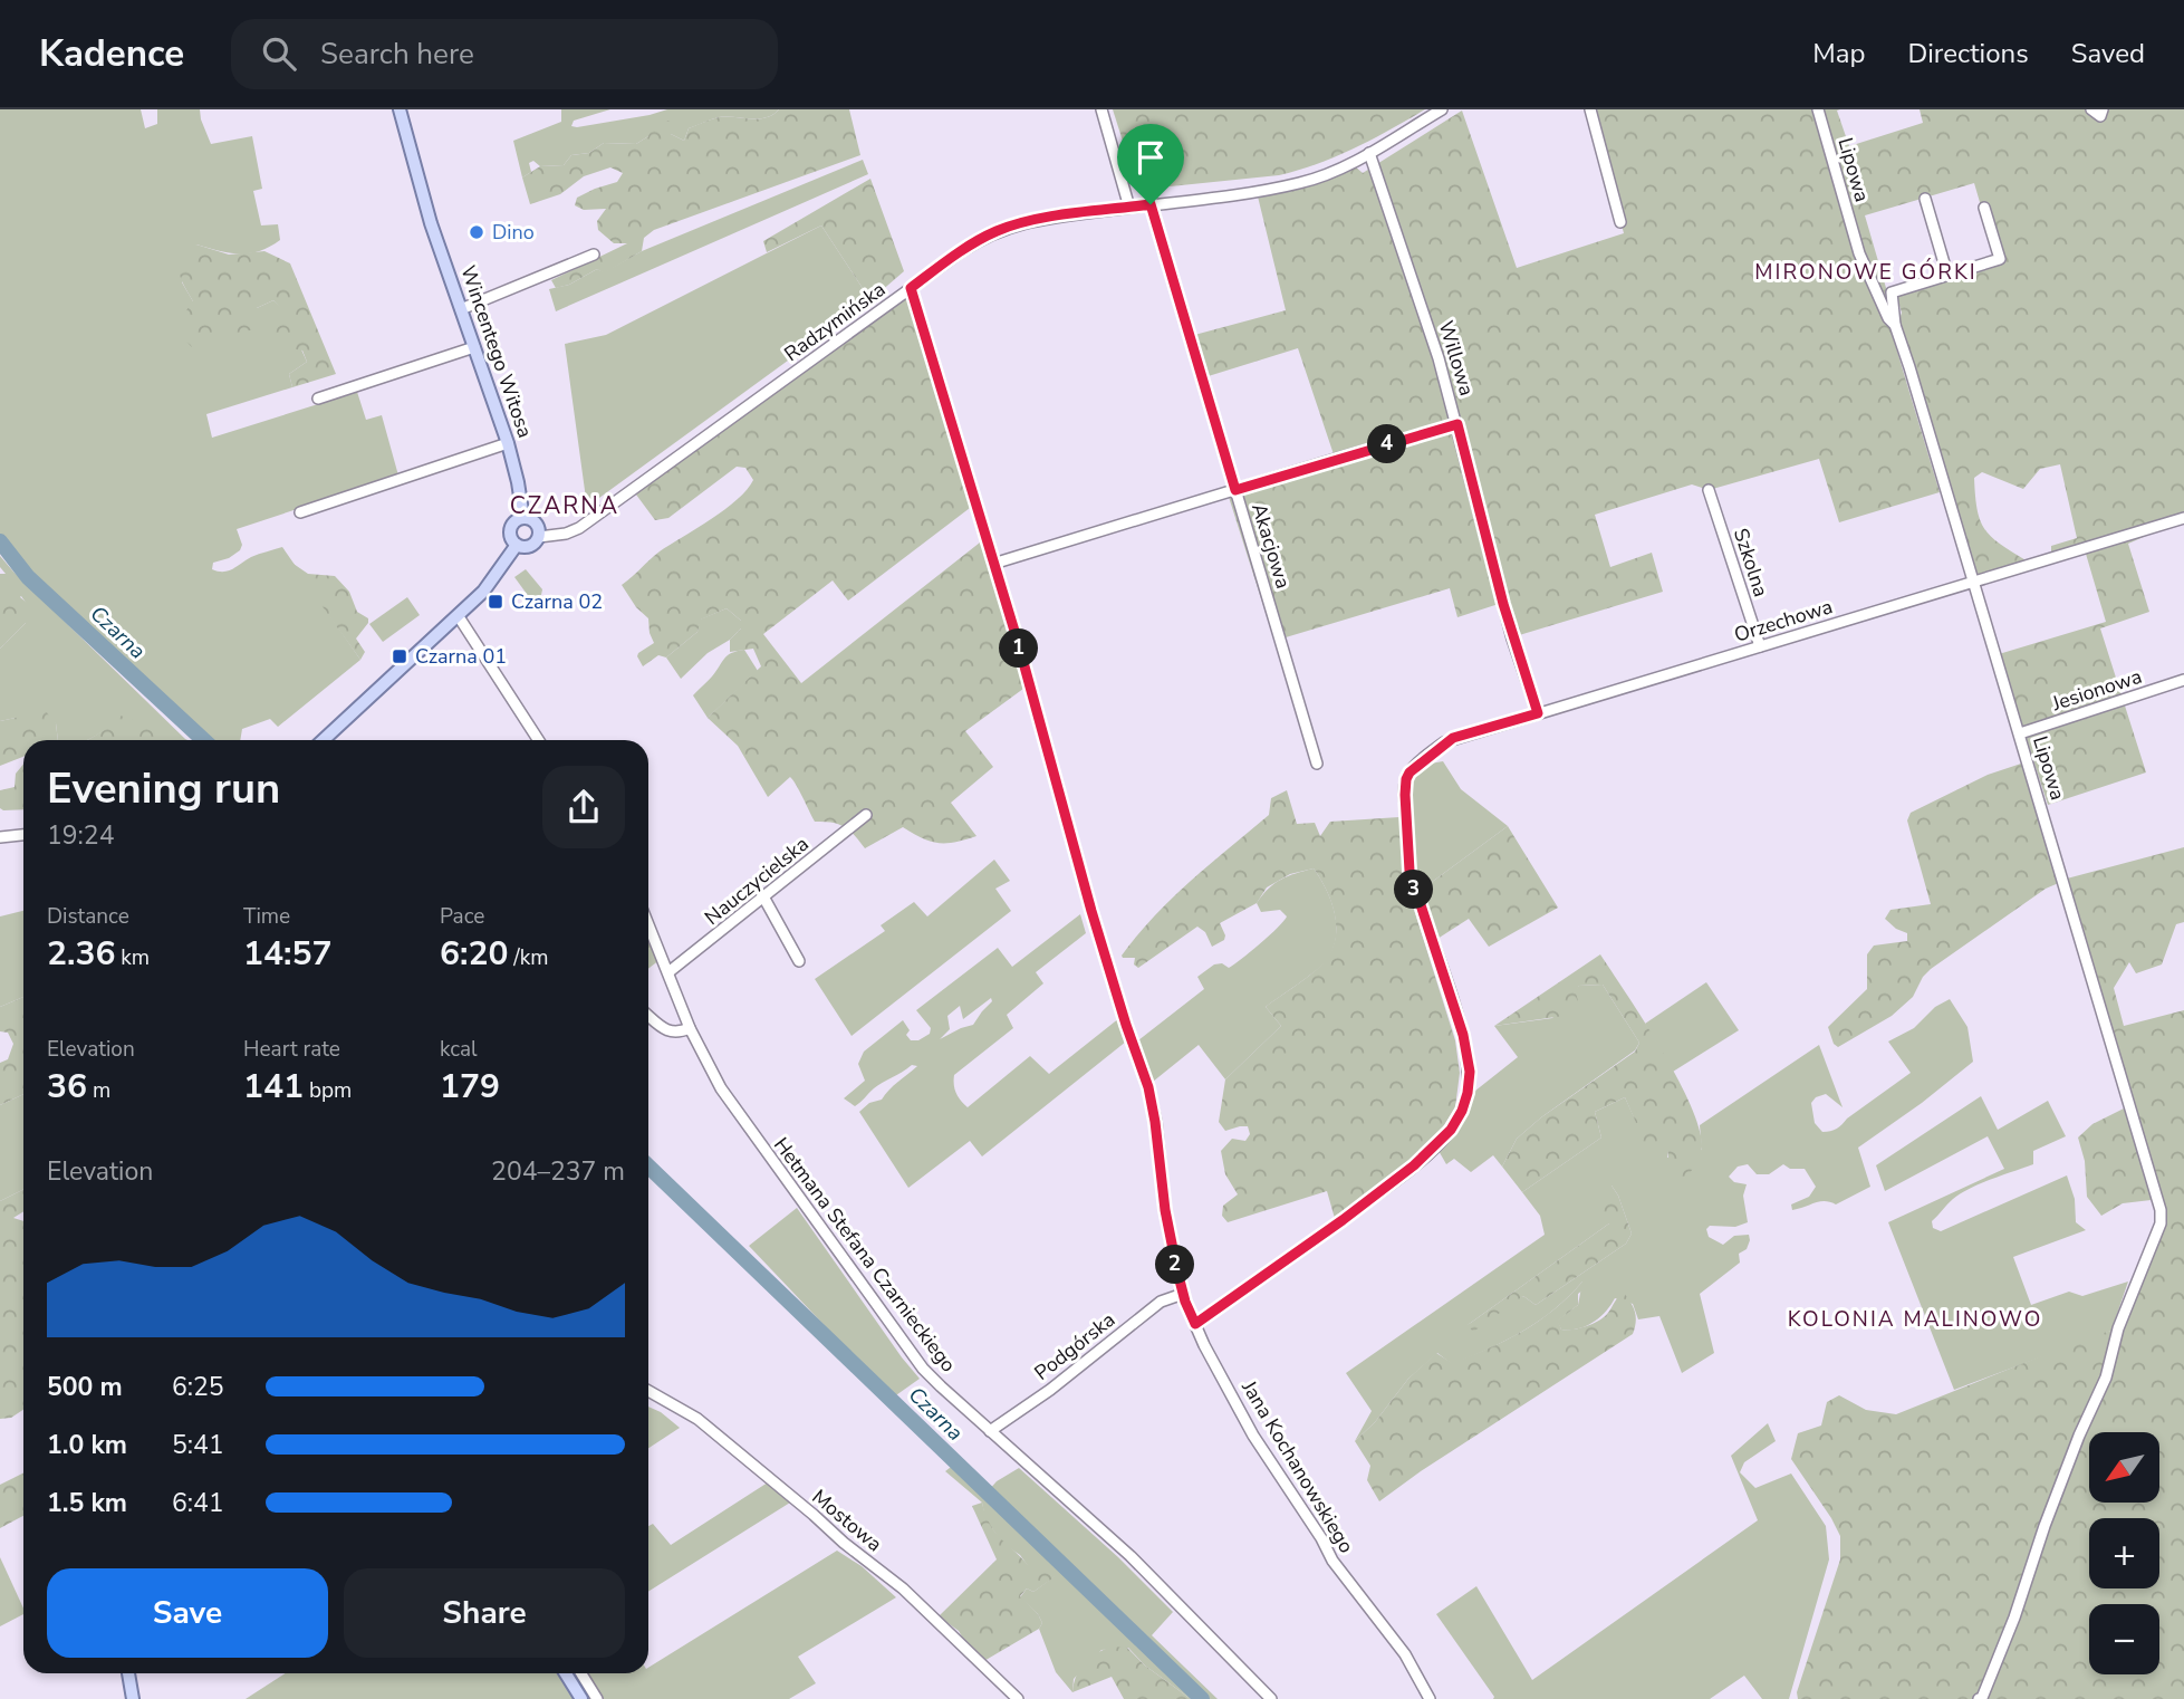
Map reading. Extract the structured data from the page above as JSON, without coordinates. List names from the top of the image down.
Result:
{
  "streets": {
    "main road": ["Wincentego Witosa"],
    "street": [
      "Lipowa",
      "Radzymińska",
      "Willowa",
      "Akacjowa",
      "Szkolna",
      "Orzechowa",
      "Jesionowa",
      "Nauczycielska",
      "Hetmana Stefana Czarnieckiego",
      "Podgórska",
      "Jana Kochanowskiego",
      "Mostowa"
    ]
  },
  "crossings": [
    ["Lipowa", "Orzechowa"],
    ["Lipowa", "Jesionowa"],
    ["Radzymińska", "Wincentego Witosa"],
    ["Radzymińska", "Willowa"],
    ["Radzymińska", "Akacjowa"],
    ["Radzymińska", "Jana Kochanowskiego"],
    ["Willowa", "Orzechowa"],
    ["Szkolna", "Orzechowa"],
    ["Orzechowa", "Jana Kochanowskiego"],
    ["Nauczycielska", "Hetmana Stefana Czarnieckiego"],
    ["Hetmana Stefana Czarnieckiego", "Podgórska"],
    ["Podgórska", "Jana Kochanowskiego"]
  ],
  "districts": ["MIRONOWE GÓRKI", "CZARNA", "KOLONIA MALINOWO"],
  "water": ["Czarna"],
  "places": {
    "other": ["Dino"],
    "transit": ["Czarna 02", "Czarna 01"]
  },
  "north": "bottom left",
  "page": {
    "header": "Kadence",
    "search": "Search here",
    "nav": ["Map", "Directions", "Saved"],
    "pins": [
      "4",
      "1",
      "3",
      "2"
    ],
    "heading": ["Evening run", "19:24"],
    "stats": [
      ["Distance", "2.36 km"],
      ["Time", "14:57"],
      ["Pace", "6:20 /km"],
      ["Elevation", "36 m"],
      ["Heart rate", "141 bpm"],
      ["kcal", "179"]
    ],
    "chart": ["Elevation", "204–237 m"],
    "list": [
      {
        "name": "500 m",
        "note": "6:25"
      },
      {
        "name": "1.0 km",
        "note": "5:41"
      },
      {
        "name": "1.5 km",
        "note": "6:41"
      }
    ],
    "map_buttons": ["+", "−"],
    "buttons": ["Save", "Share"]
  }
}
